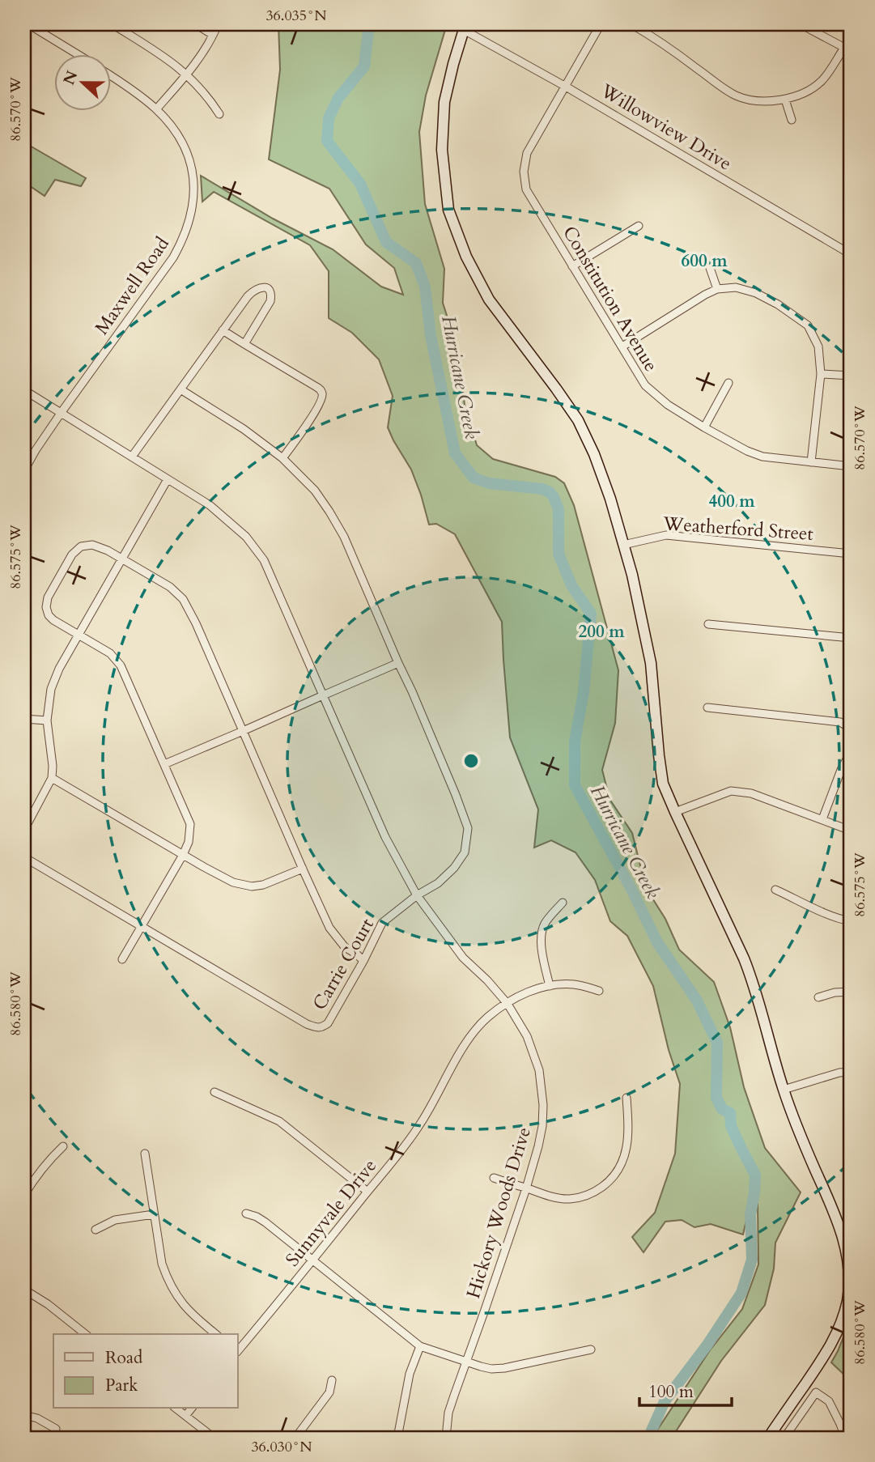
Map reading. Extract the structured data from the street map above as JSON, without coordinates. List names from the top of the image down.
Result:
{
  "streets": {
    "street": [
      "Willowview Drive",
      "Maxwell Road",
      "Constitution Avenue",
      "Weatherford Street",
      "Carrie Court",
      "Sunnyvale Drive",
      "Hickory Woods Drive"
    ]
  },
  "crossings": [
    ["Willowview Drive", "Constitution Avenue"],
    ["Maxwell Road", "Hickory Woods Drive"],
    ["Carrie Court", "Hickory Woods Drive"],
    ["Sunnyvale Drive", "Hickory Woods Drive"]
  ],
  "water": ["Hurricane Creek"],
  "legend": ["Road", "Park"],
  "scale_bar": "100 m",
  "north": "left",
  "coordinates": [
    "36.035°N",
    "86.570°W",
    "86.575°W",
    "86.580°W",
    "36.030°N"
  ],
  "rings": ["600 m", "400 m", "200 m"]
}
